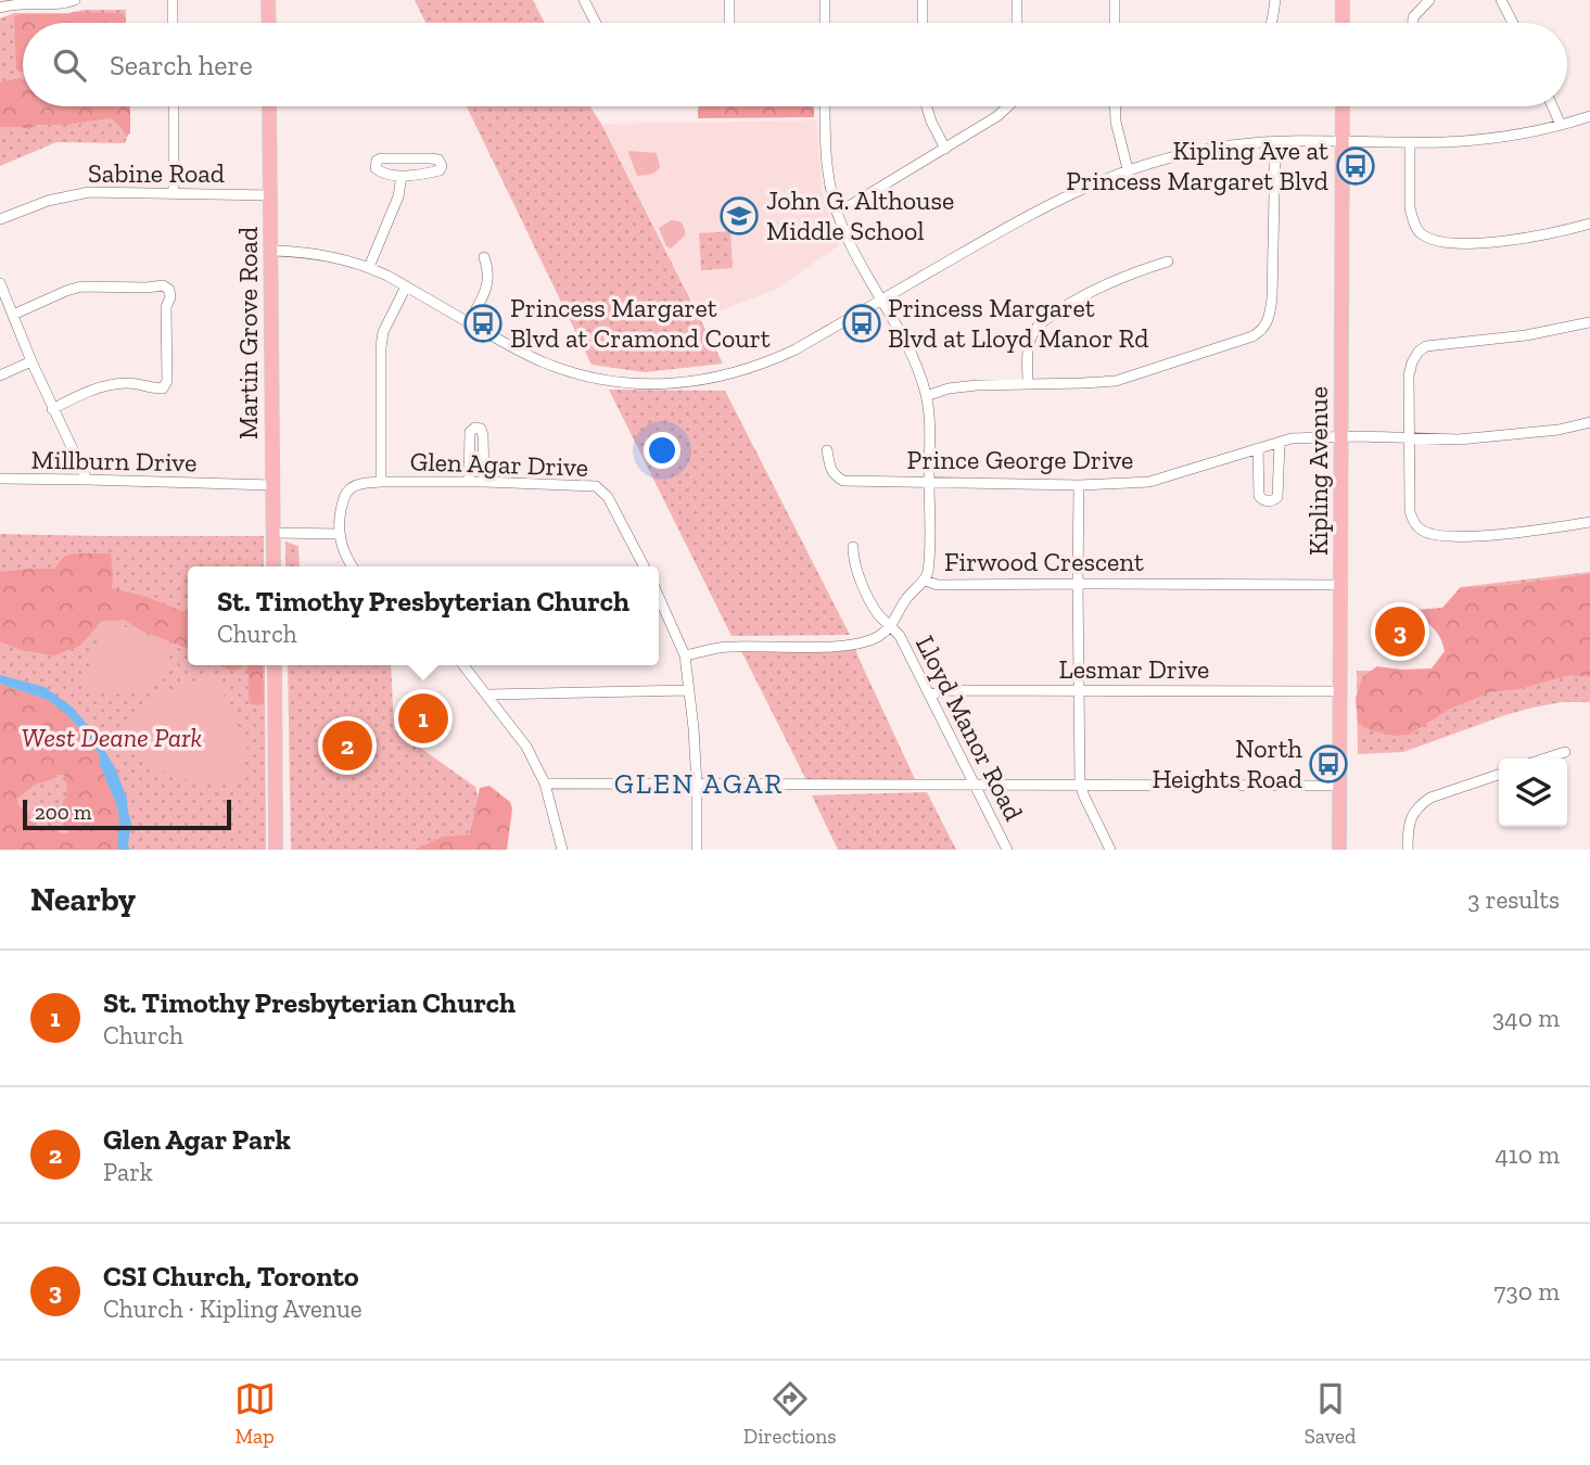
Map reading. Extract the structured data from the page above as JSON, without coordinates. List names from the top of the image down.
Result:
{
  "streets": {
    "main road": ["Martin Grove Road", "Kipling Avenue"],
    "street": [
      "Sabine Road",
      "Prince George Drive",
      "Millburn Drive",
      "Glen Agar Drive",
      "Firwood Crescent",
      "Lesmar Drive",
      "Lloyd Manor Road"
    ]
  },
  "crossings": [
    ["Sabine Road", "Martin Grove Road"],
    ["Martin Grove Road", "Millburn Drive"],
    ["Prince George Drive", "Kipling Avenue"],
    ["Kipling Avenue", "Firwood Crescent"],
    ["Kipling Avenue", "Lesmar Drive"],
    ["Firwood Crescent", "Lloyd Manor Road"],
    ["Lesmar Drive", "Lloyd Manor Road"]
  ],
  "districts": ["GLEN AGAR"],
  "parks": ["West Deane Park"],
  "places": {
    "bus stop": [
      "Kipling Ave at Princess Margaret Blvd",
      "Princess Margaret Blvd at Cramond Court",
      "Princess Margaret Blvd at Lloyd Manor Rd",
      "North Heights Road"
    ],
    "school or university": ["John G. Althouse Middle School"]
  },
  "scale_bar": "200 m",
  "page": {
    "search": "Search here",
    "popup": ["St. Timothy Presbyterian Church", "Church"],
    "pins": ["3", "1", "2"],
    "scale": "200 m",
    "heading": ["Nearby", "3 results"],
    "list": [
      {
        "mark": "1",
        "name": "St. Timothy Presbyterian Church",
        "note": "Church",
        "value": "340 m"
      },
      {
        "mark": "2",
        "name": "Glen Agar Park",
        "note": "Park",
        "value": "410 m"
      },
      {
        "mark": "3",
        "name": "CSI Church, Toronto",
        "note": "Church · Kipling Avenue",
        "value": "730 m"
      }
    ],
    "nav": ["Map", "Directions", "Saved"]
  }
}
